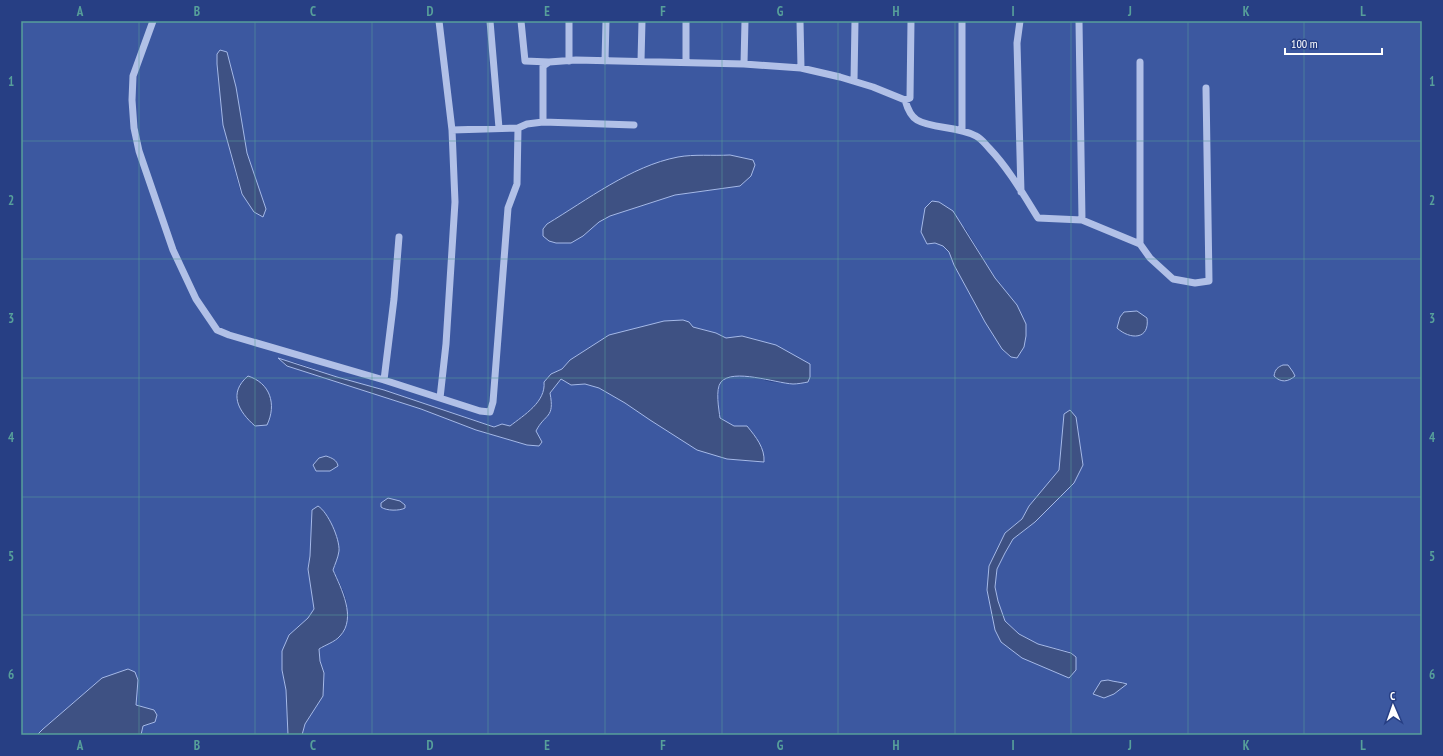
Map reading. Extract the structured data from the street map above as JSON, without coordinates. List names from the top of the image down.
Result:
{
  "scale_bar": "100 m",
  "north": "top",
  "grid": {
    "columns": [
      "A",
      "B",
      "C",
      "D",
      "E",
      "F",
      "G",
      "H",
      "I",
      "J",
      "K",
      "L"
    ],
    "rows": [
      "1",
      "2",
      "3",
      "4",
      "5",
      "6"
    ]
  }
}
